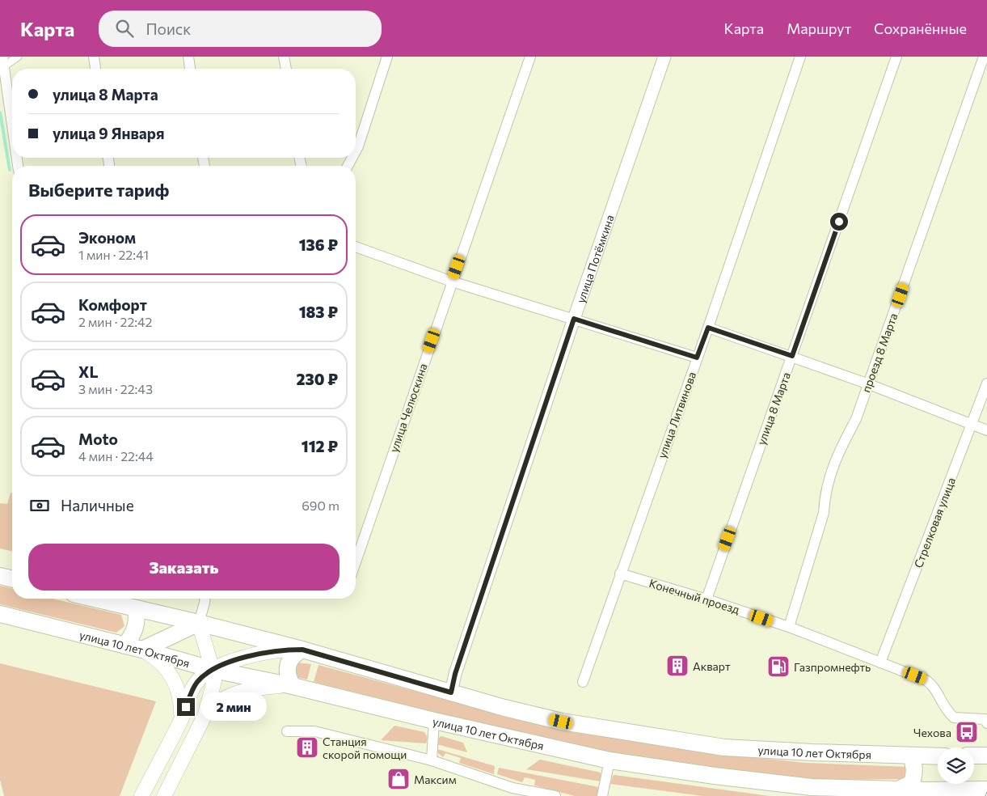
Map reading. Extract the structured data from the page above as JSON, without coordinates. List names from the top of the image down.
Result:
{
  "streets": {
    "main road": ["улица 10 лет Октября"],
    "street": [
      "улица Потёмкина",
      "проезд 8 Марта",
      "улица Челюскина",
      "улица 8 Марта",
      "улица Литвинова",
      "Стрелковая улица",
      "Конечный проезд"
    ]
  },
  "crossings": [
    ["улица Потёмкина", "улица 10 лет Октября"],
    ["проезд 8 Марта", "Конечный проезд"],
    ["улица 8 Марта", "Конечный проезд"],
    ["улица Литвинова", "Конечный проезд"],
    ["Стрелковая улица", "Конечный проезд"]
  ],
  "places": {
    "building": ["Акварт", "Станция скорой помощи"],
    "fuel station": ["Газпромнефть"],
    "bus stop": ["Чехова"],
    "shop": ["Максим"]
  },
  "page": {
    "header": "Карта",
    "search": "Поиск",
    "nav": ["Карта", "Маршрут", "Сохранённые"],
    "banner": ["улица 8 Марта", "улица 9 Января"],
    "heading": "Выберите тариф",
    "list": [
      {
        "name": "Эконом",
        "note": "1 мин · 22:41",
        "value": "136 ₽"
      },
      {
        "name": "Комфорт",
        "note": "2 мин · 22:42",
        "value": "183 ₽"
      },
      {
        "name": "XL",
        "note": "3 мин · 22:43",
        "value": "230 ₽"
      },
      {
        "name": "Moto",
        "note": "4 мин · 22:44",
        "value": "112 ₽"
      }
    ],
    "pay": ["Наличные", "690 m"],
    "buttons": "Заказать",
    "bubble": "2 мин"
  }
}
